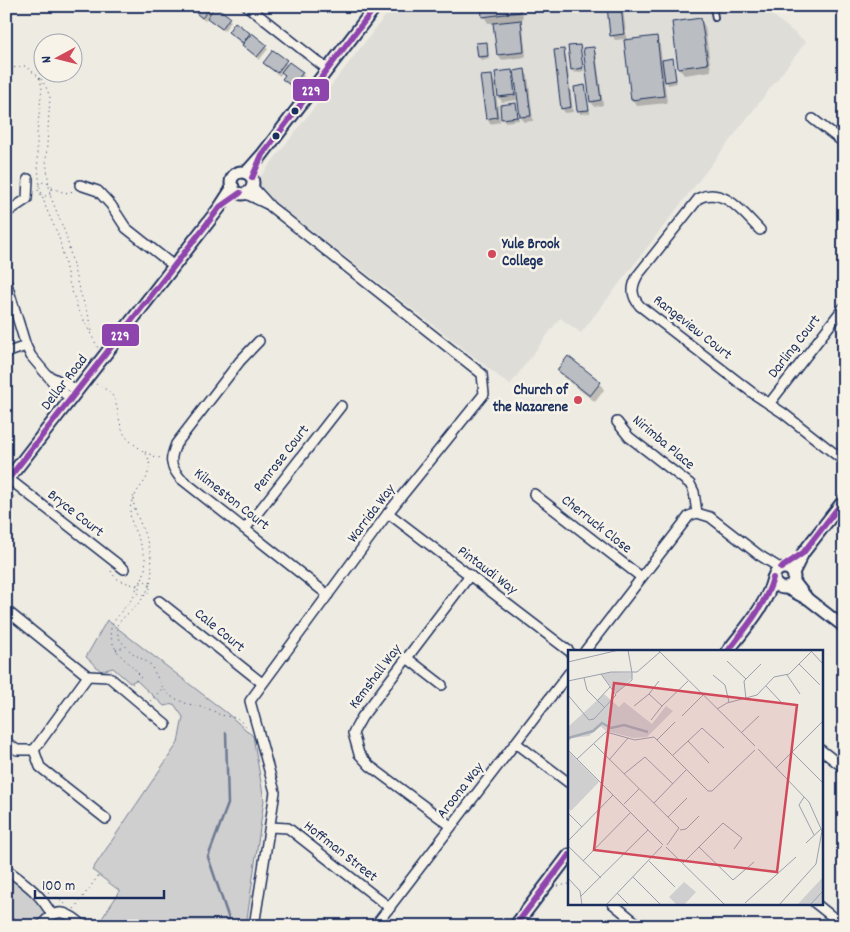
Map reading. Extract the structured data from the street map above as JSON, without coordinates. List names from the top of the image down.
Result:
{
  "streets": {
    "main road": ["Dellar Road"],
    "street": [
      "Rangeview Court",
      "Darling Court",
      "Nirimba Place",
      "Penrose Court",
      "Kilmeston Court",
      "Bryce Court",
      "Warrida Way",
      "Cherruck Close",
      "Pintaudi Way",
      "Cale Court",
      "Kemshall Way",
      "Aroona Way",
      "Hoffman Street"
    ]
  },
  "crossings": [
    ["Rangeview Court", "Darling Court"],
    ["Dellar Road", "Bryce Court"],
    ["Dellar Road", "Warrida Way"],
    ["Penrose Court", "Kilmeston Court"],
    ["Kilmeston Court", "Warrida Way"],
    ["Warrida Way", "Pintaudi Way"],
    ["Warrida Way", "Cale Court"],
    ["Warrida Way", "Hoffman Street"],
    ["Pintaudi Way", "Kemshall Way"],
    ["Kemshall Way", "Aroona Way"],
    ["Aroona Way", "Hoffman Street"]
  ],
  "places": ["Yule Brook College", "Church of the Nazarene"],
  "lines": ["transit line 229"],
  "scale_bar": "100 m",
  "north": "left"
}
